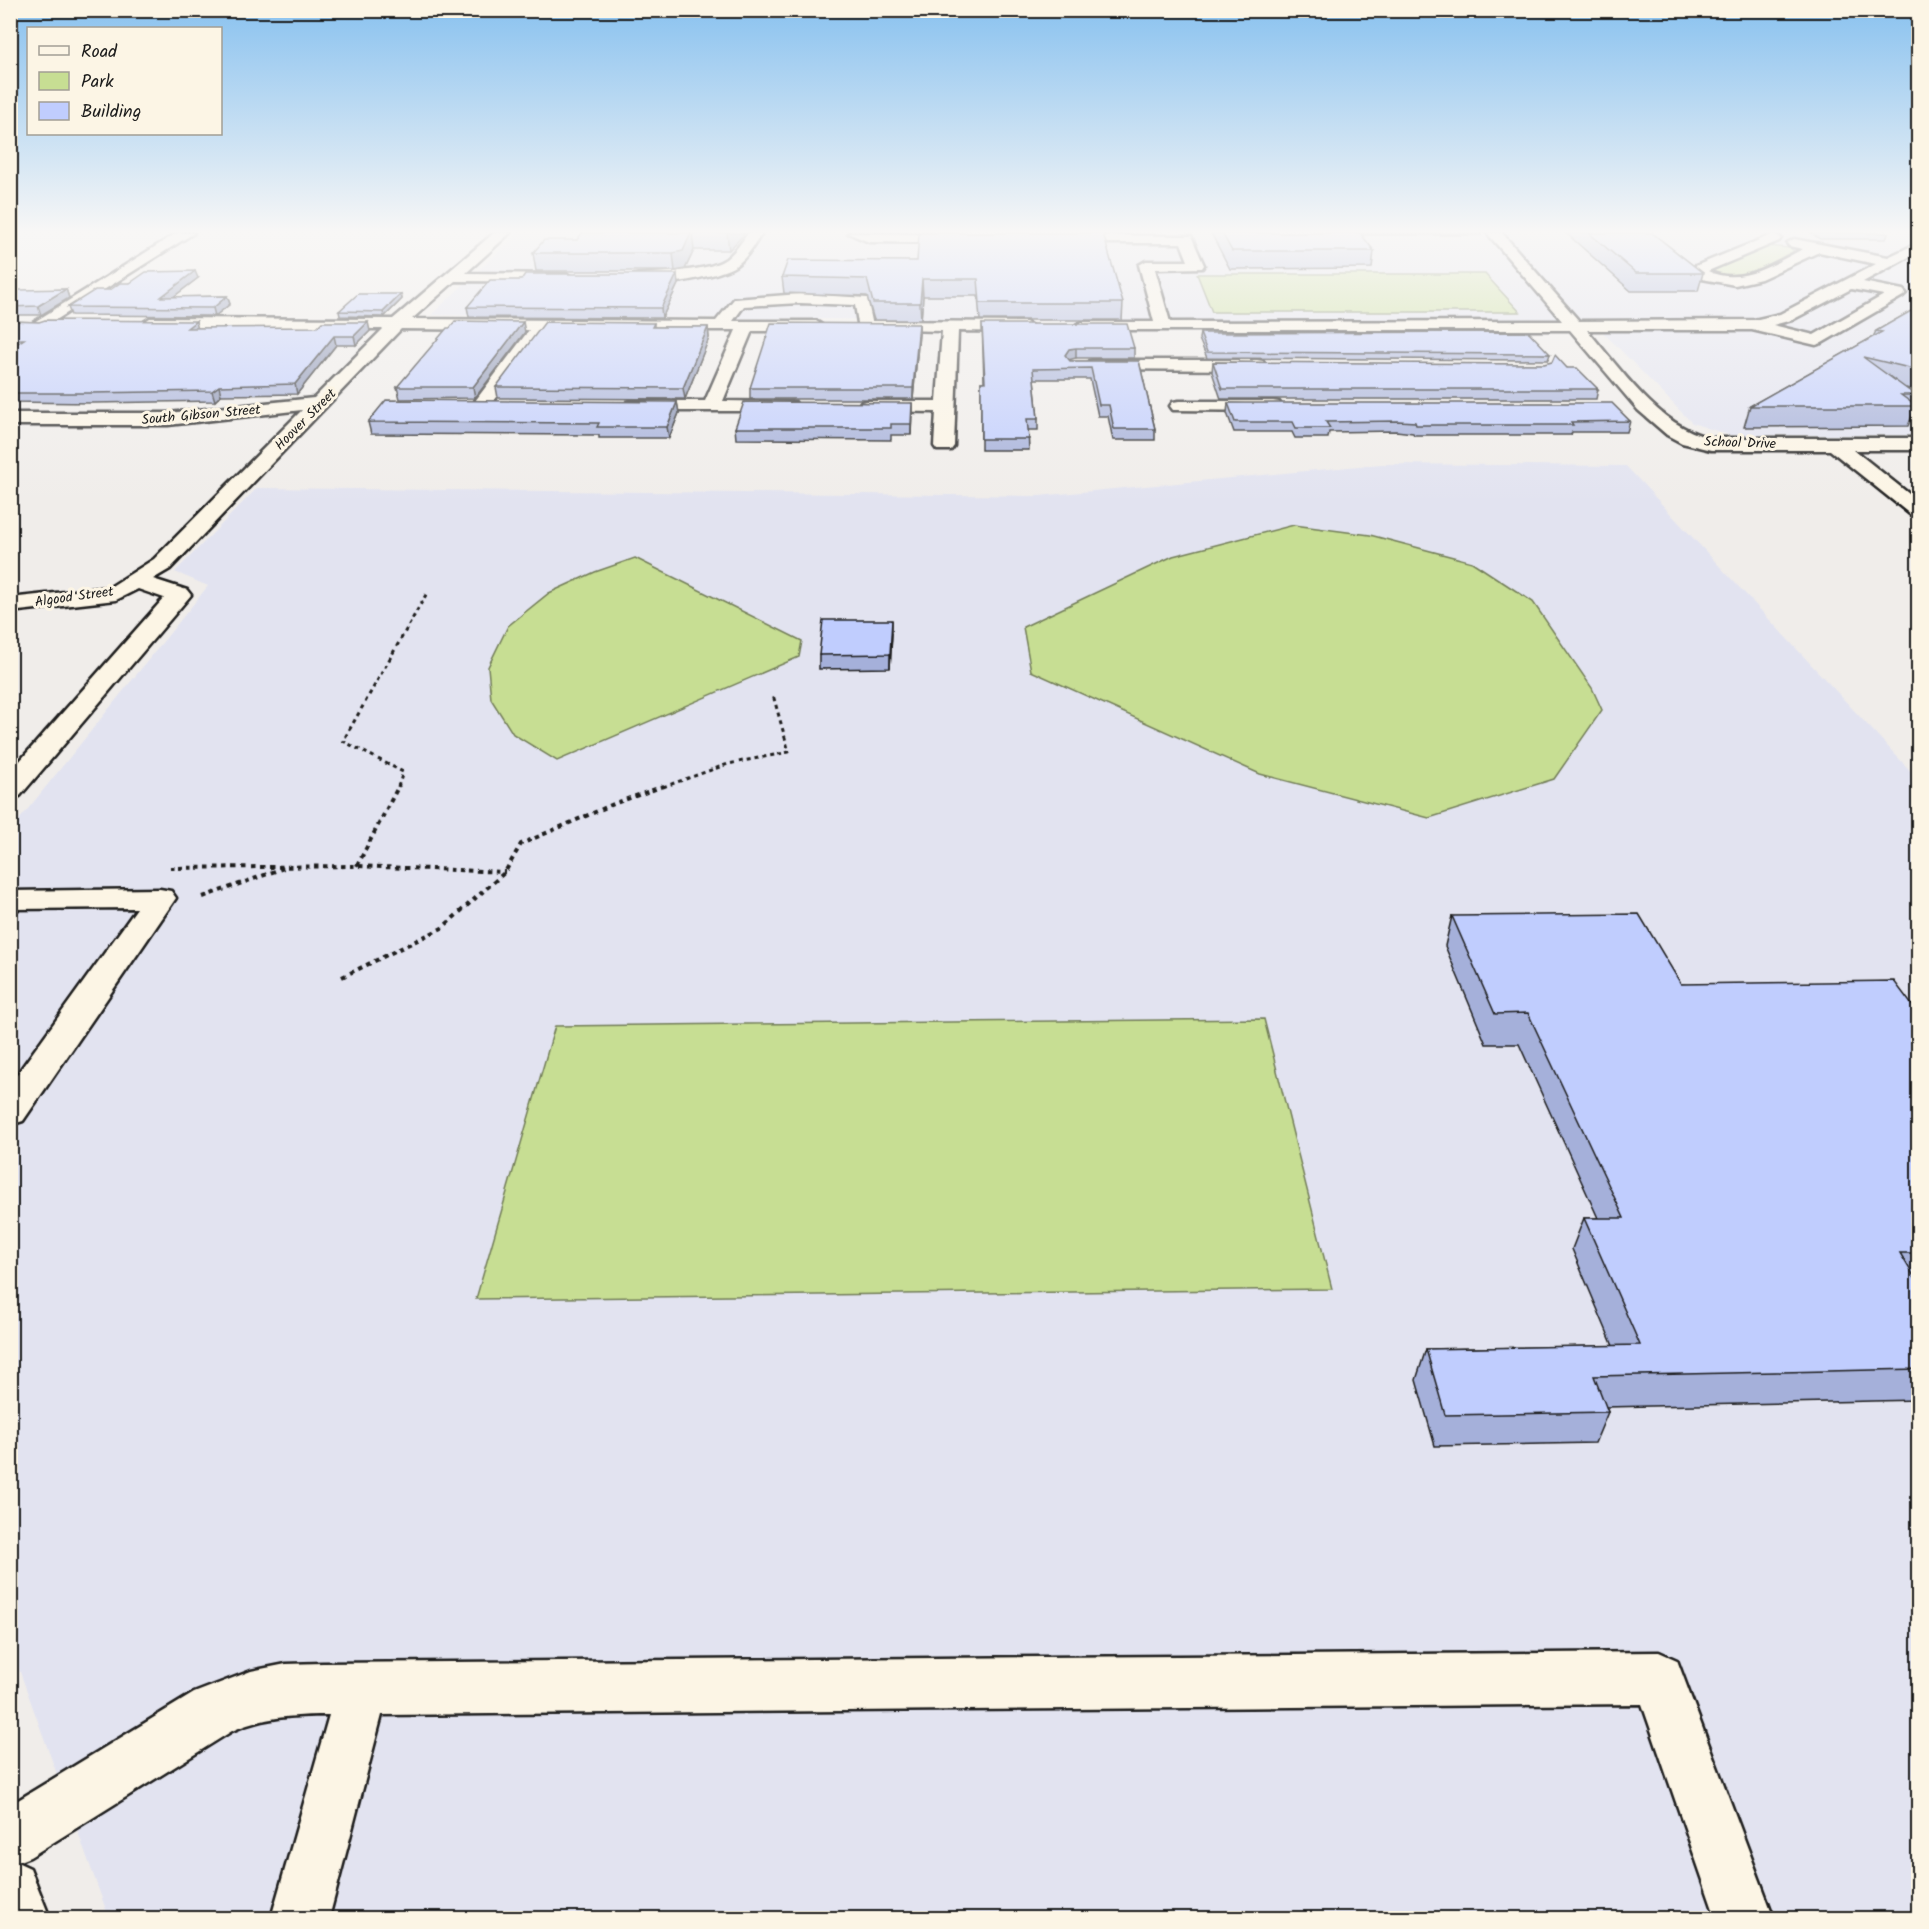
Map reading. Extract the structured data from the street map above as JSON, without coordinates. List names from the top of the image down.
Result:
{
  "streets": {
    "street": [
      "South Gibson Street",
      "Hoover Street",
      "School Drive",
      "Algood Street"
    ]
  },
  "crossings": [
    ["South Gibson Street", "Hoover Street"],
    ["Hoover Street", "Algood Street"]
  ],
  "legend": ["Road", "Park", "Building"]
}
